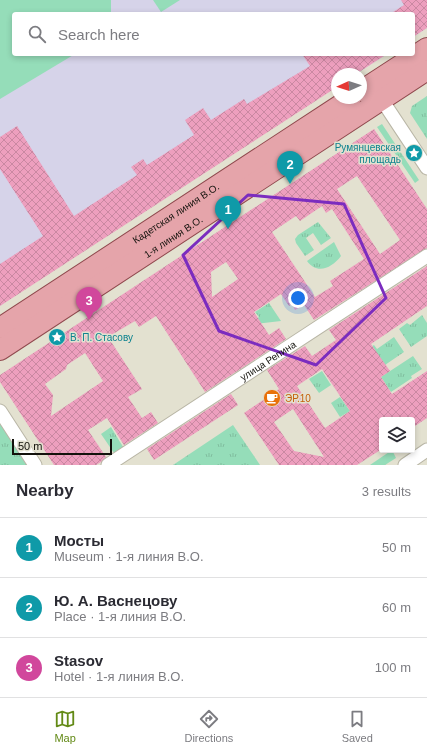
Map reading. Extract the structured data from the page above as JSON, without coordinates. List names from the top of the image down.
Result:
{
  "streets": {
    "main road": ["Кадетская линия В.О.", "1-я линия В.О."],
    "street": ["улица Репина"]
  },
  "places": {
    "place": ["Румянцевская площадь", "В. П. Стасову"],
    "cafe": ["ЭР.10"]
  },
  "scale_bar": "50 m",
  "north": "left",
  "page": {
    "search": "Search here",
    "pins": ["2", "1", "3"],
    "scale": "50 m",
    "heading": ["Nearby", "3 results"],
    "list": [
      {
        "mark": "1",
        "name": "Мосты",
        "note": "Museum · 1-я линия В.О.",
        "value": "50 m"
      },
      {
        "mark": "2",
        "name": "Ю. А. Васнецову",
        "note": "Place · 1-я линия В.О.",
        "value": "60 m"
      },
      {
        "mark": "3",
        "name": "Stasov",
        "note": "Hotel · 1-я линия В.О.",
        "value": "100 m"
      }
    ],
    "nav": ["Map", "Directions", "Saved"]
  }
}
